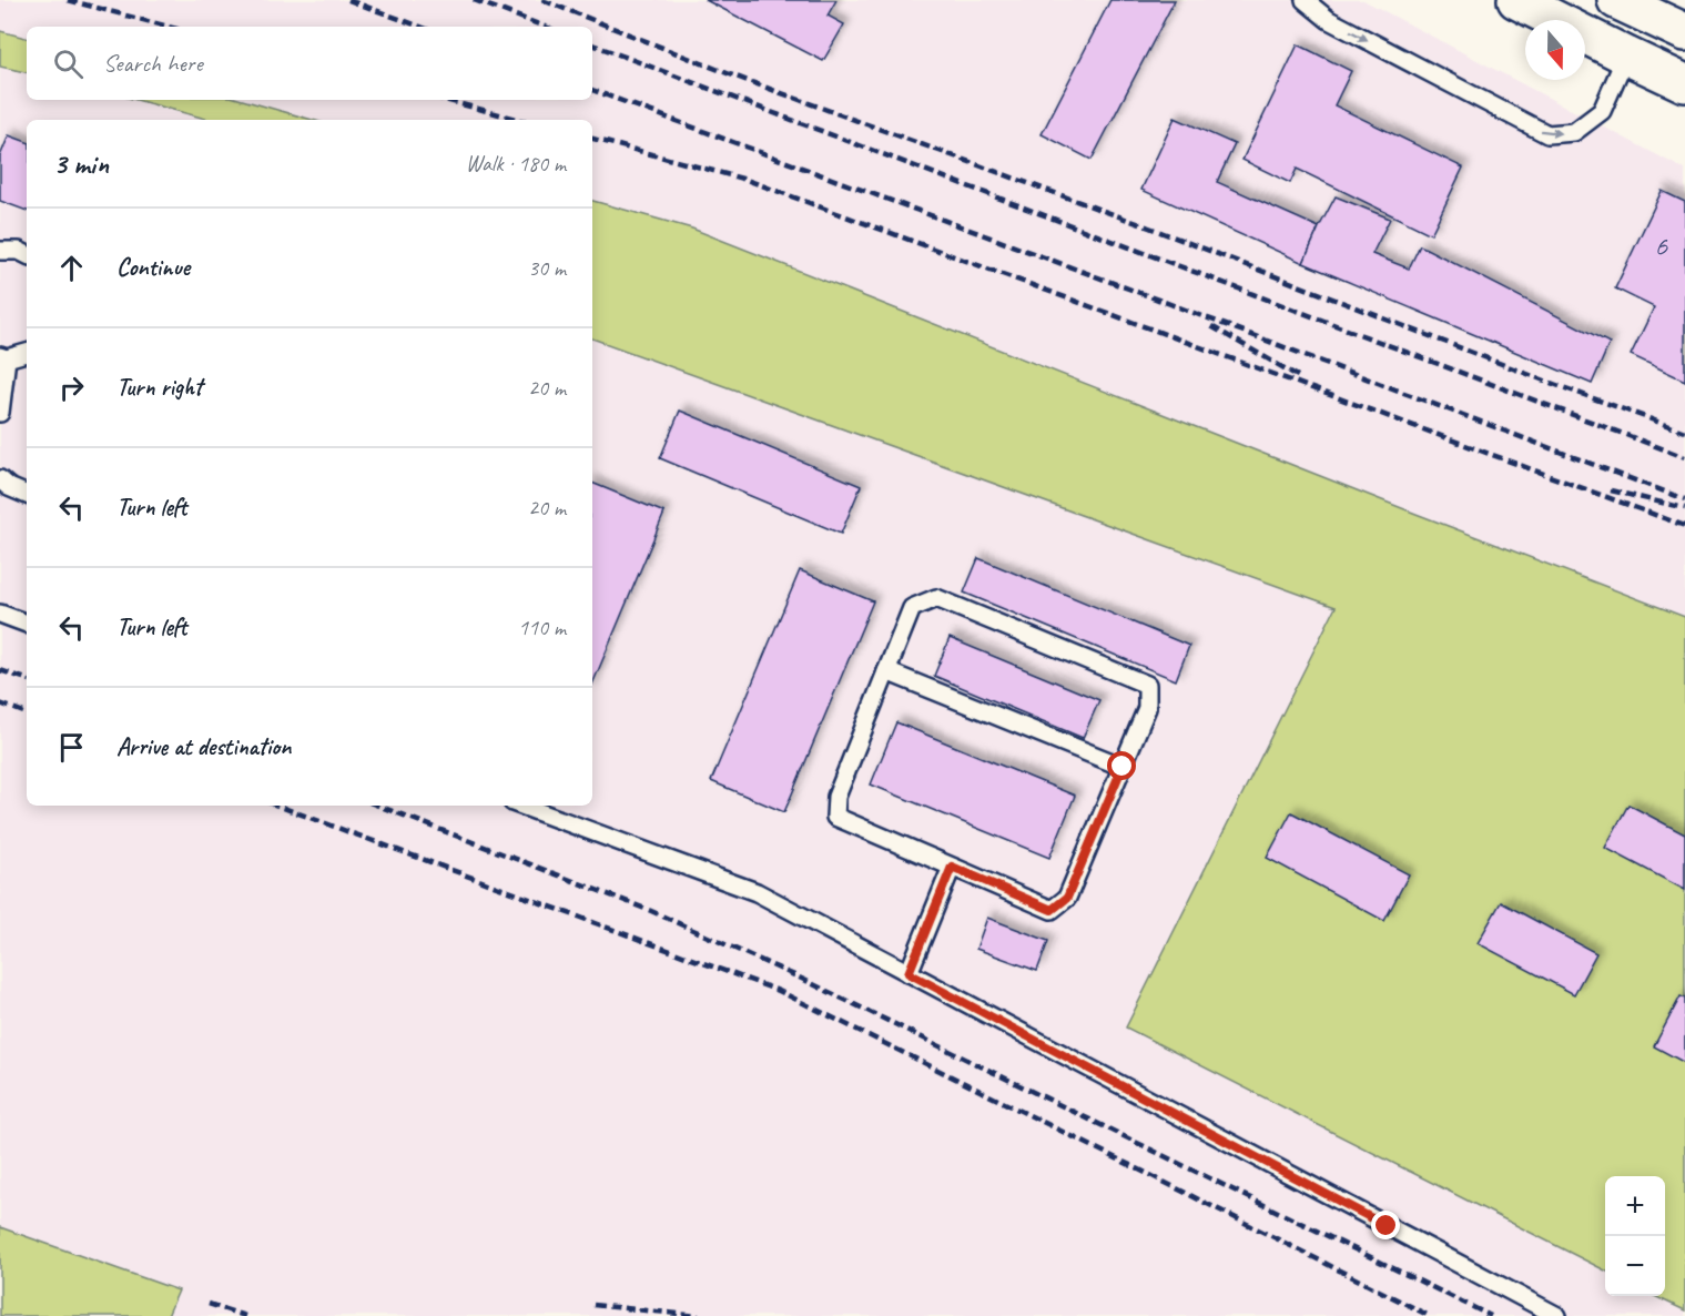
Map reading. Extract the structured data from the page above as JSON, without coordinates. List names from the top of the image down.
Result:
{
  "house_numbers": ["6"],
  "north": "bottom",
  "page": {
    "search": "Search here",
    "heading": ["3 min", "Walk · 180 m"],
    "list": [
      ["Continue", "30 m"],
      ["Turn right", "20 m"],
      ["Turn left", "20 m"],
      ["Turn left", "110 m"],
      "Arrive at destination"
    ],
    "map_buttons": ["+", "−"]
  }
}
